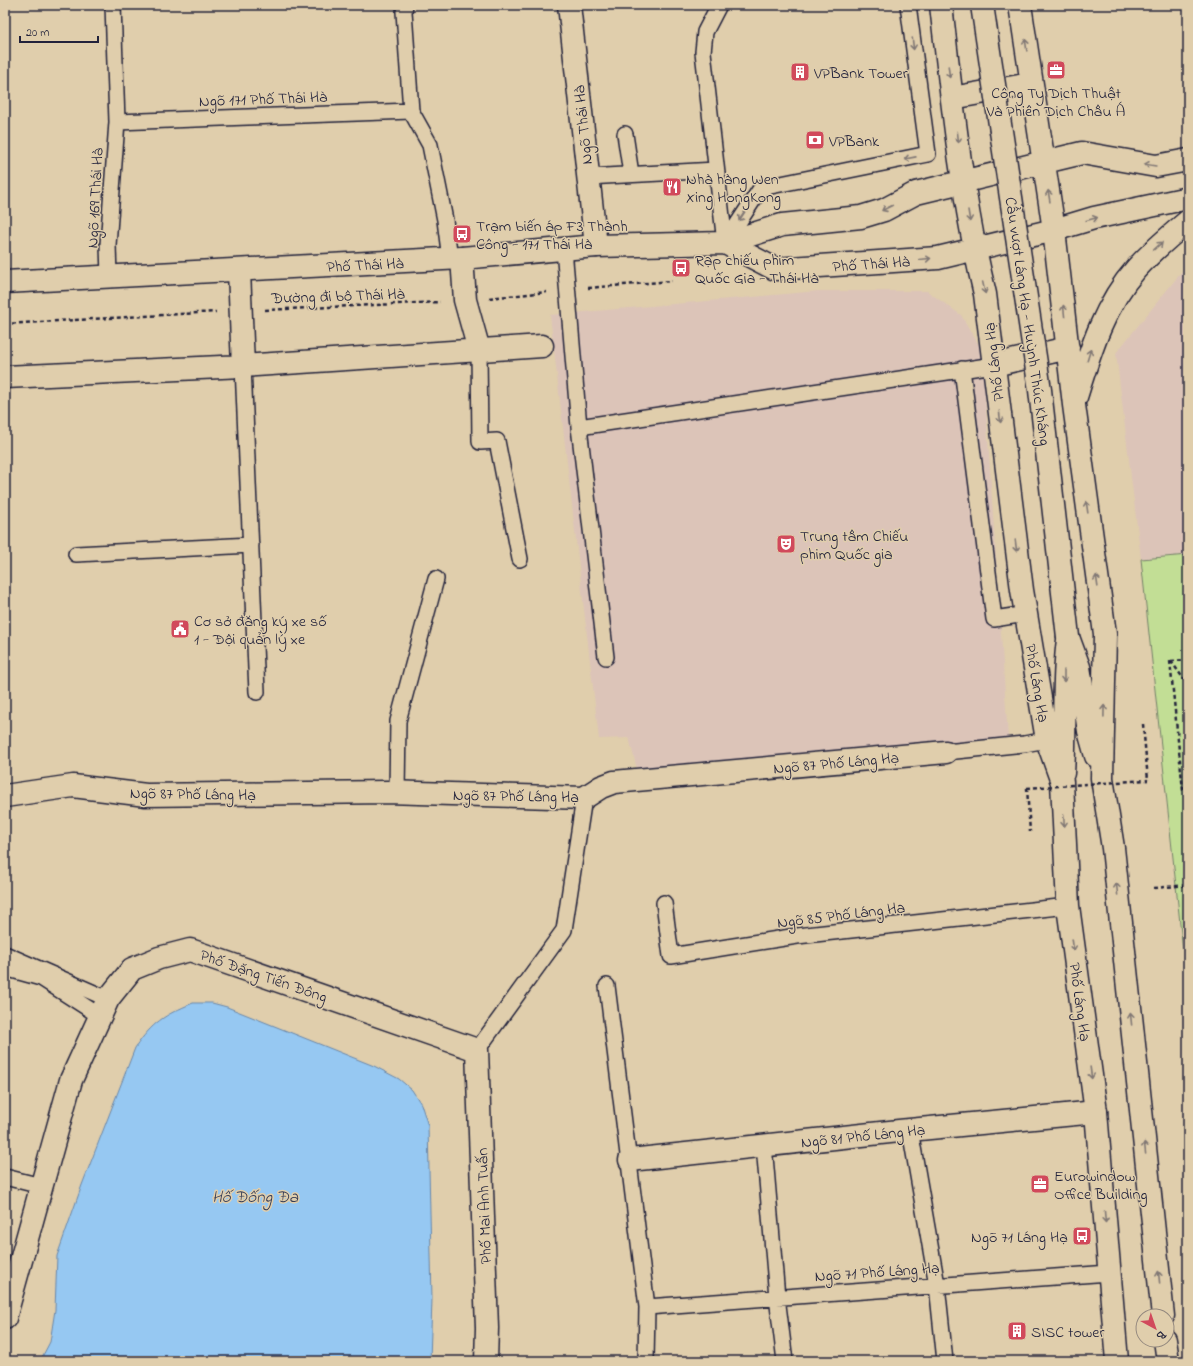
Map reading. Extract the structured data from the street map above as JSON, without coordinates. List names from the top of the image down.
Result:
{
  "streets": {
    "main road": [
      "Ngõ Thái Hà",
      "Phố Thái Hà",
      "Cầu vượt Láng Hạ - Huỳnh Thúc Kháng",
      "Phố Láng Hạ",
      "Ngõ 87 Phố Láng Hạ",
      "Phố Đặng Tiến Đông",
      "Ngõ 81 Phố Láng Hạ",
      "Phố Mai Anh Tuấn"
    ],
    "lane": [
      "Ngõ 171 Phố Thái Hà",
      "Ngõ 169 Thái Hà",
      "Ngõ 85 Phố Láng Hạ",
      "Ngõ 71 Phố Láng Hạ"
    ],
    "path": ["Đường đi bộ Thái Hà"]
  },
  "crossings": [
    ["Ngõ 171 Phố Thái Hà", "Ngõ 169 Thái Hà"],
    ["Ngõ Thái Hà", "Phố Thái Hà"],
    ["Ngõ 169 Thái Hà", "Phố Thái Hà"],
    ["Phố Thái Hà", "Phố Láng Hạ"],
    ["Cầu vượt Láng Hạ - Huỳnh Thúc Kháng", "Phố Láng Hạ"],
    ["Phố Láng Hạ", "Ngõ 87 Phố Láng Hạ"],
    ["Phố Láng Hạ", "Ngõ 85 Phố Láng Hạ"],
    ["Phố Láng Hạ", "Ngõ 81 Phố Láng Hạ"],
    ["Phố Láng Hạ", "Ngõ 71 Phố Láng Hạ"],
    ["Phố Đặng Tiến Đông", "Phố Mai Anh Tuấn"]
  ],
  "water": ["Hố Đống Đa"],
  "places": {
    "office": ["Công Ty Dịch Thuật Và Phiên Dịch Châu Á", "Eurowindow Office Building"],
    "building": ["VPBank Tower", "SISC tower"],
    "bank": ["VPBank"],
    "restaurant": ["Nhà hàng Wen Xing HongKong"],
    "bus stop": ["Trạm biến áp F3 Thành Công - 171 Thái Hà", "Rạp chiếu phim Quốc Gia - Thái Hà", "Ngõ 71 Láng Hạ"],
    "theatre": ["Trung tâm Chiếu phim Quốc gia"],
    "public building": ["Cơ sở đăng ký xe số 1 - Đội quản lý xe"]
  },
  "scale_bar": "20 m",
  "north": "bottom right"
}
